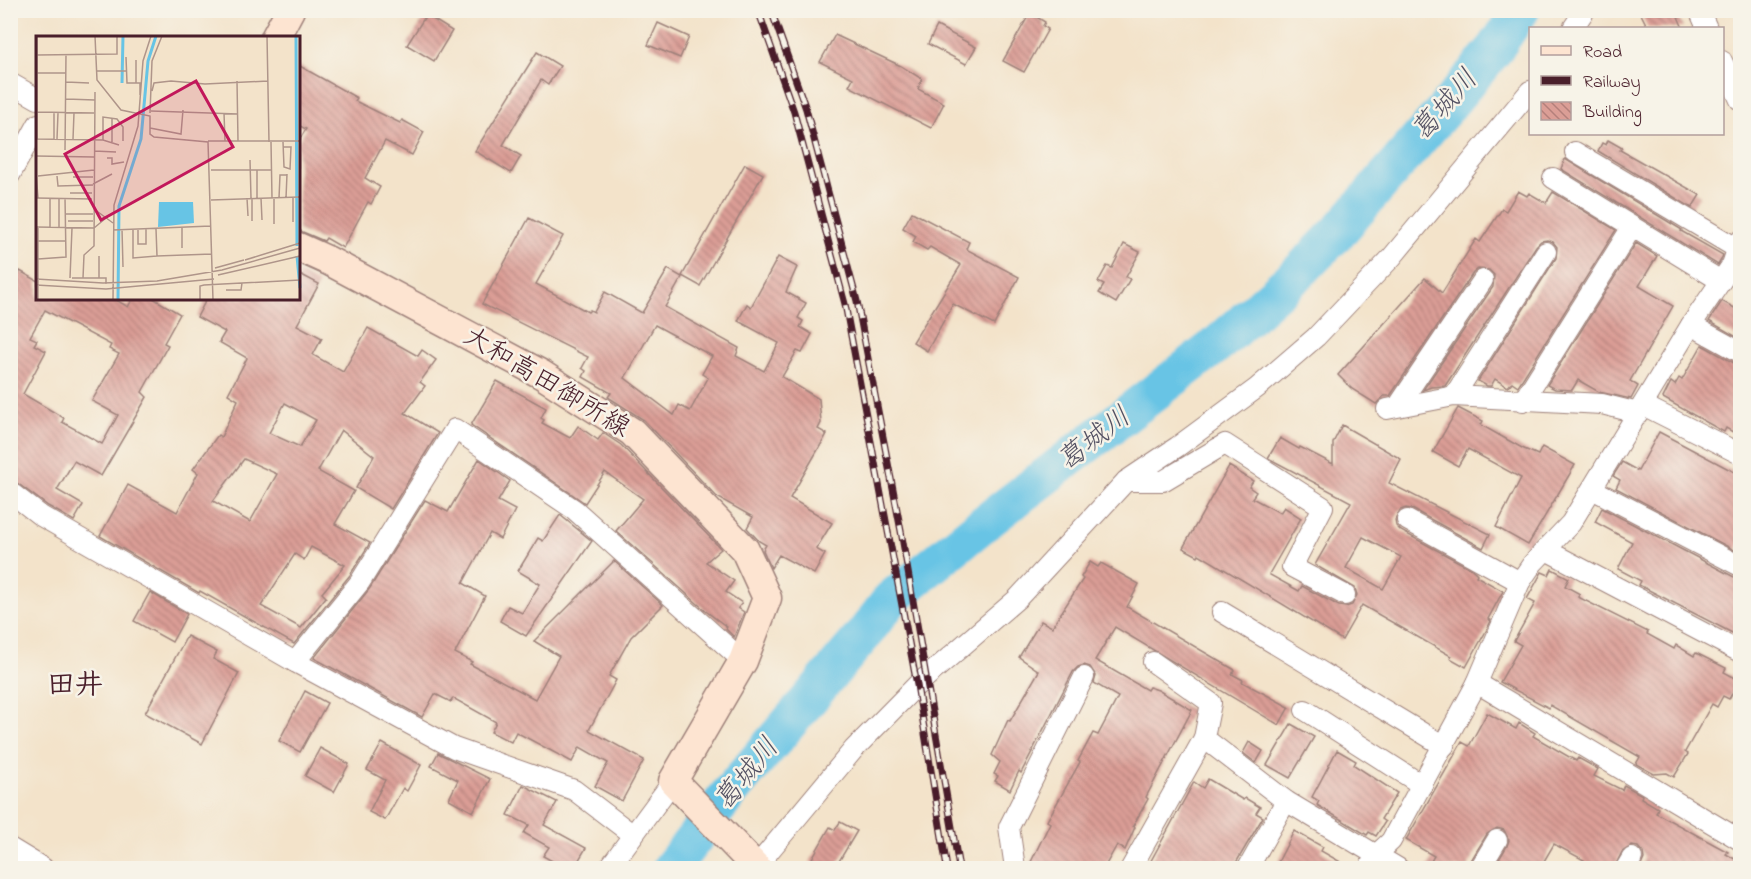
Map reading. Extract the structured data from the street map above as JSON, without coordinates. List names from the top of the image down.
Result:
{
  "streets": {
    "main road": ["大和高田御所線"]
  },
  "districts": ["田井"],
  "water": ["葛城川"],
  "legend": ["Road", "Railway", "Building"]
}
